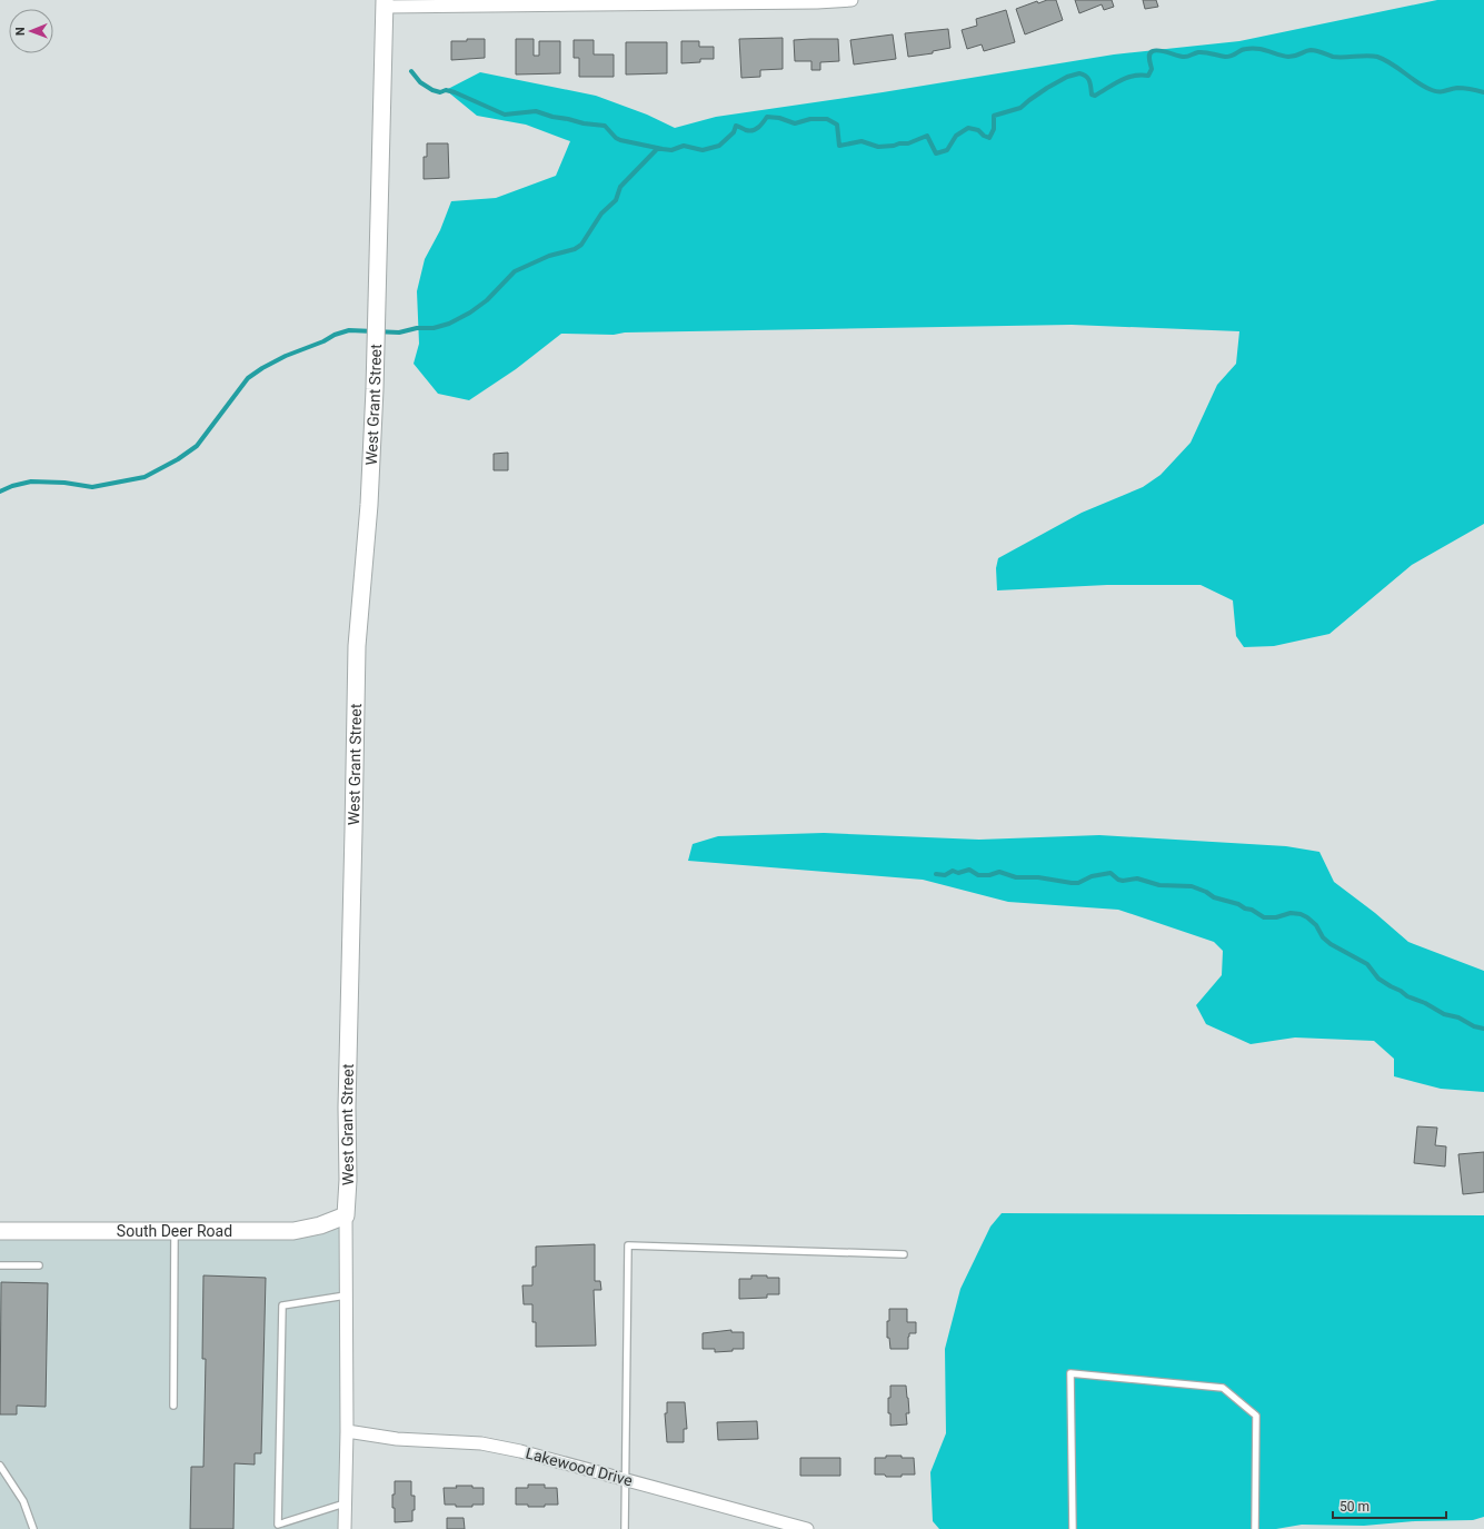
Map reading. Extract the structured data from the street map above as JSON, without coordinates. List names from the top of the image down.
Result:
{
  "streets": {
    "main road": ["West Grant Street", "South Deer Road"],
    "street": ["Lakewood Drive"]
  },
  "crossings": [
    ["West Grant Street", "South Deer Road"],
    ["West Grant Street", "Lakewood Drive"]
  ],
  "scale_bar": "50 m",
  "north": "left"
}
